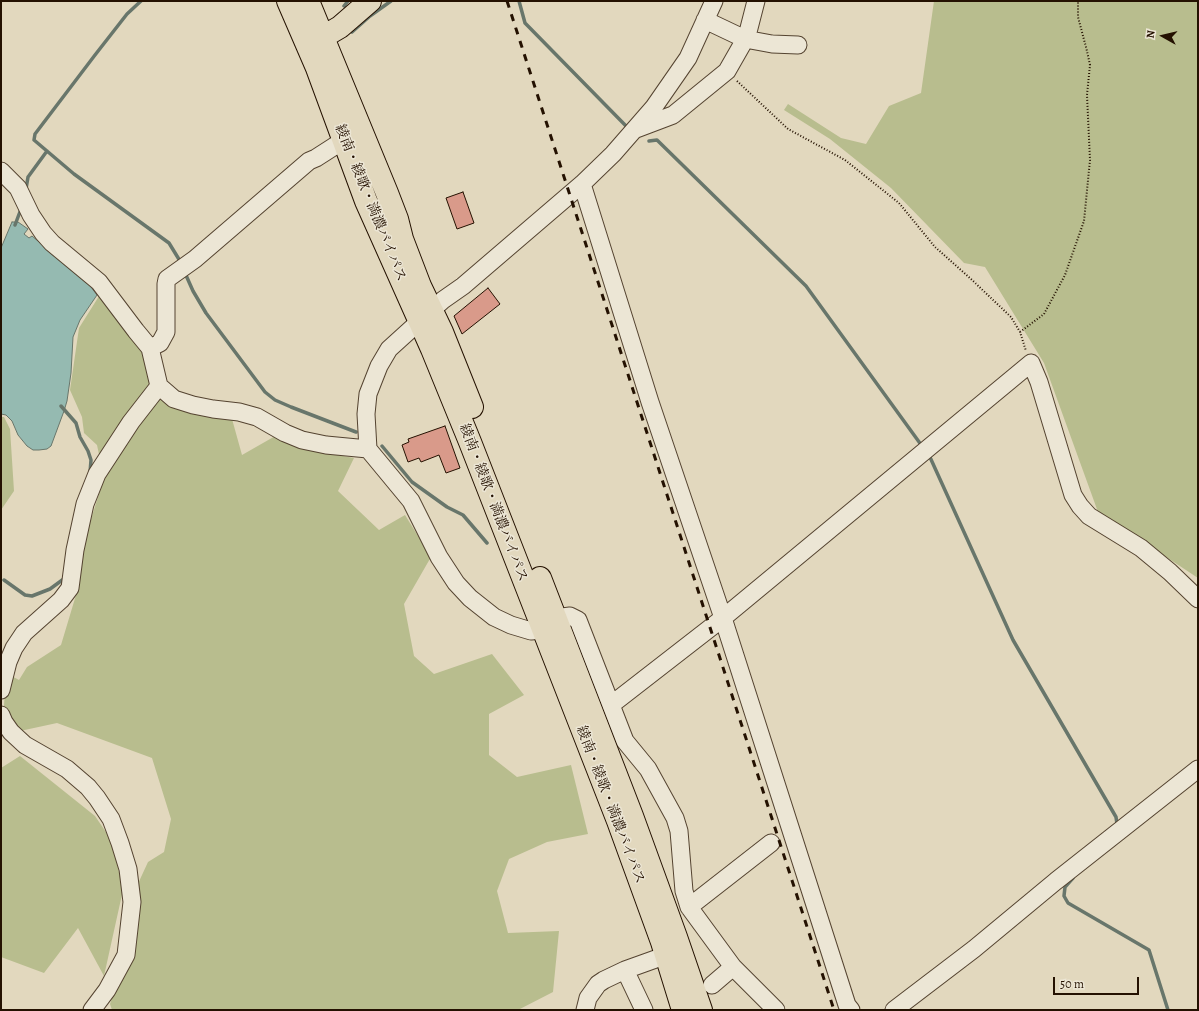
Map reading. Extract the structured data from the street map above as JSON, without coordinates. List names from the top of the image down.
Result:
{
  "streets": {
    "highway": ["綾南・綾歌・満濃バイパス"]
  },
  "scale_bar": "50 m",
  "north": "left"
}
